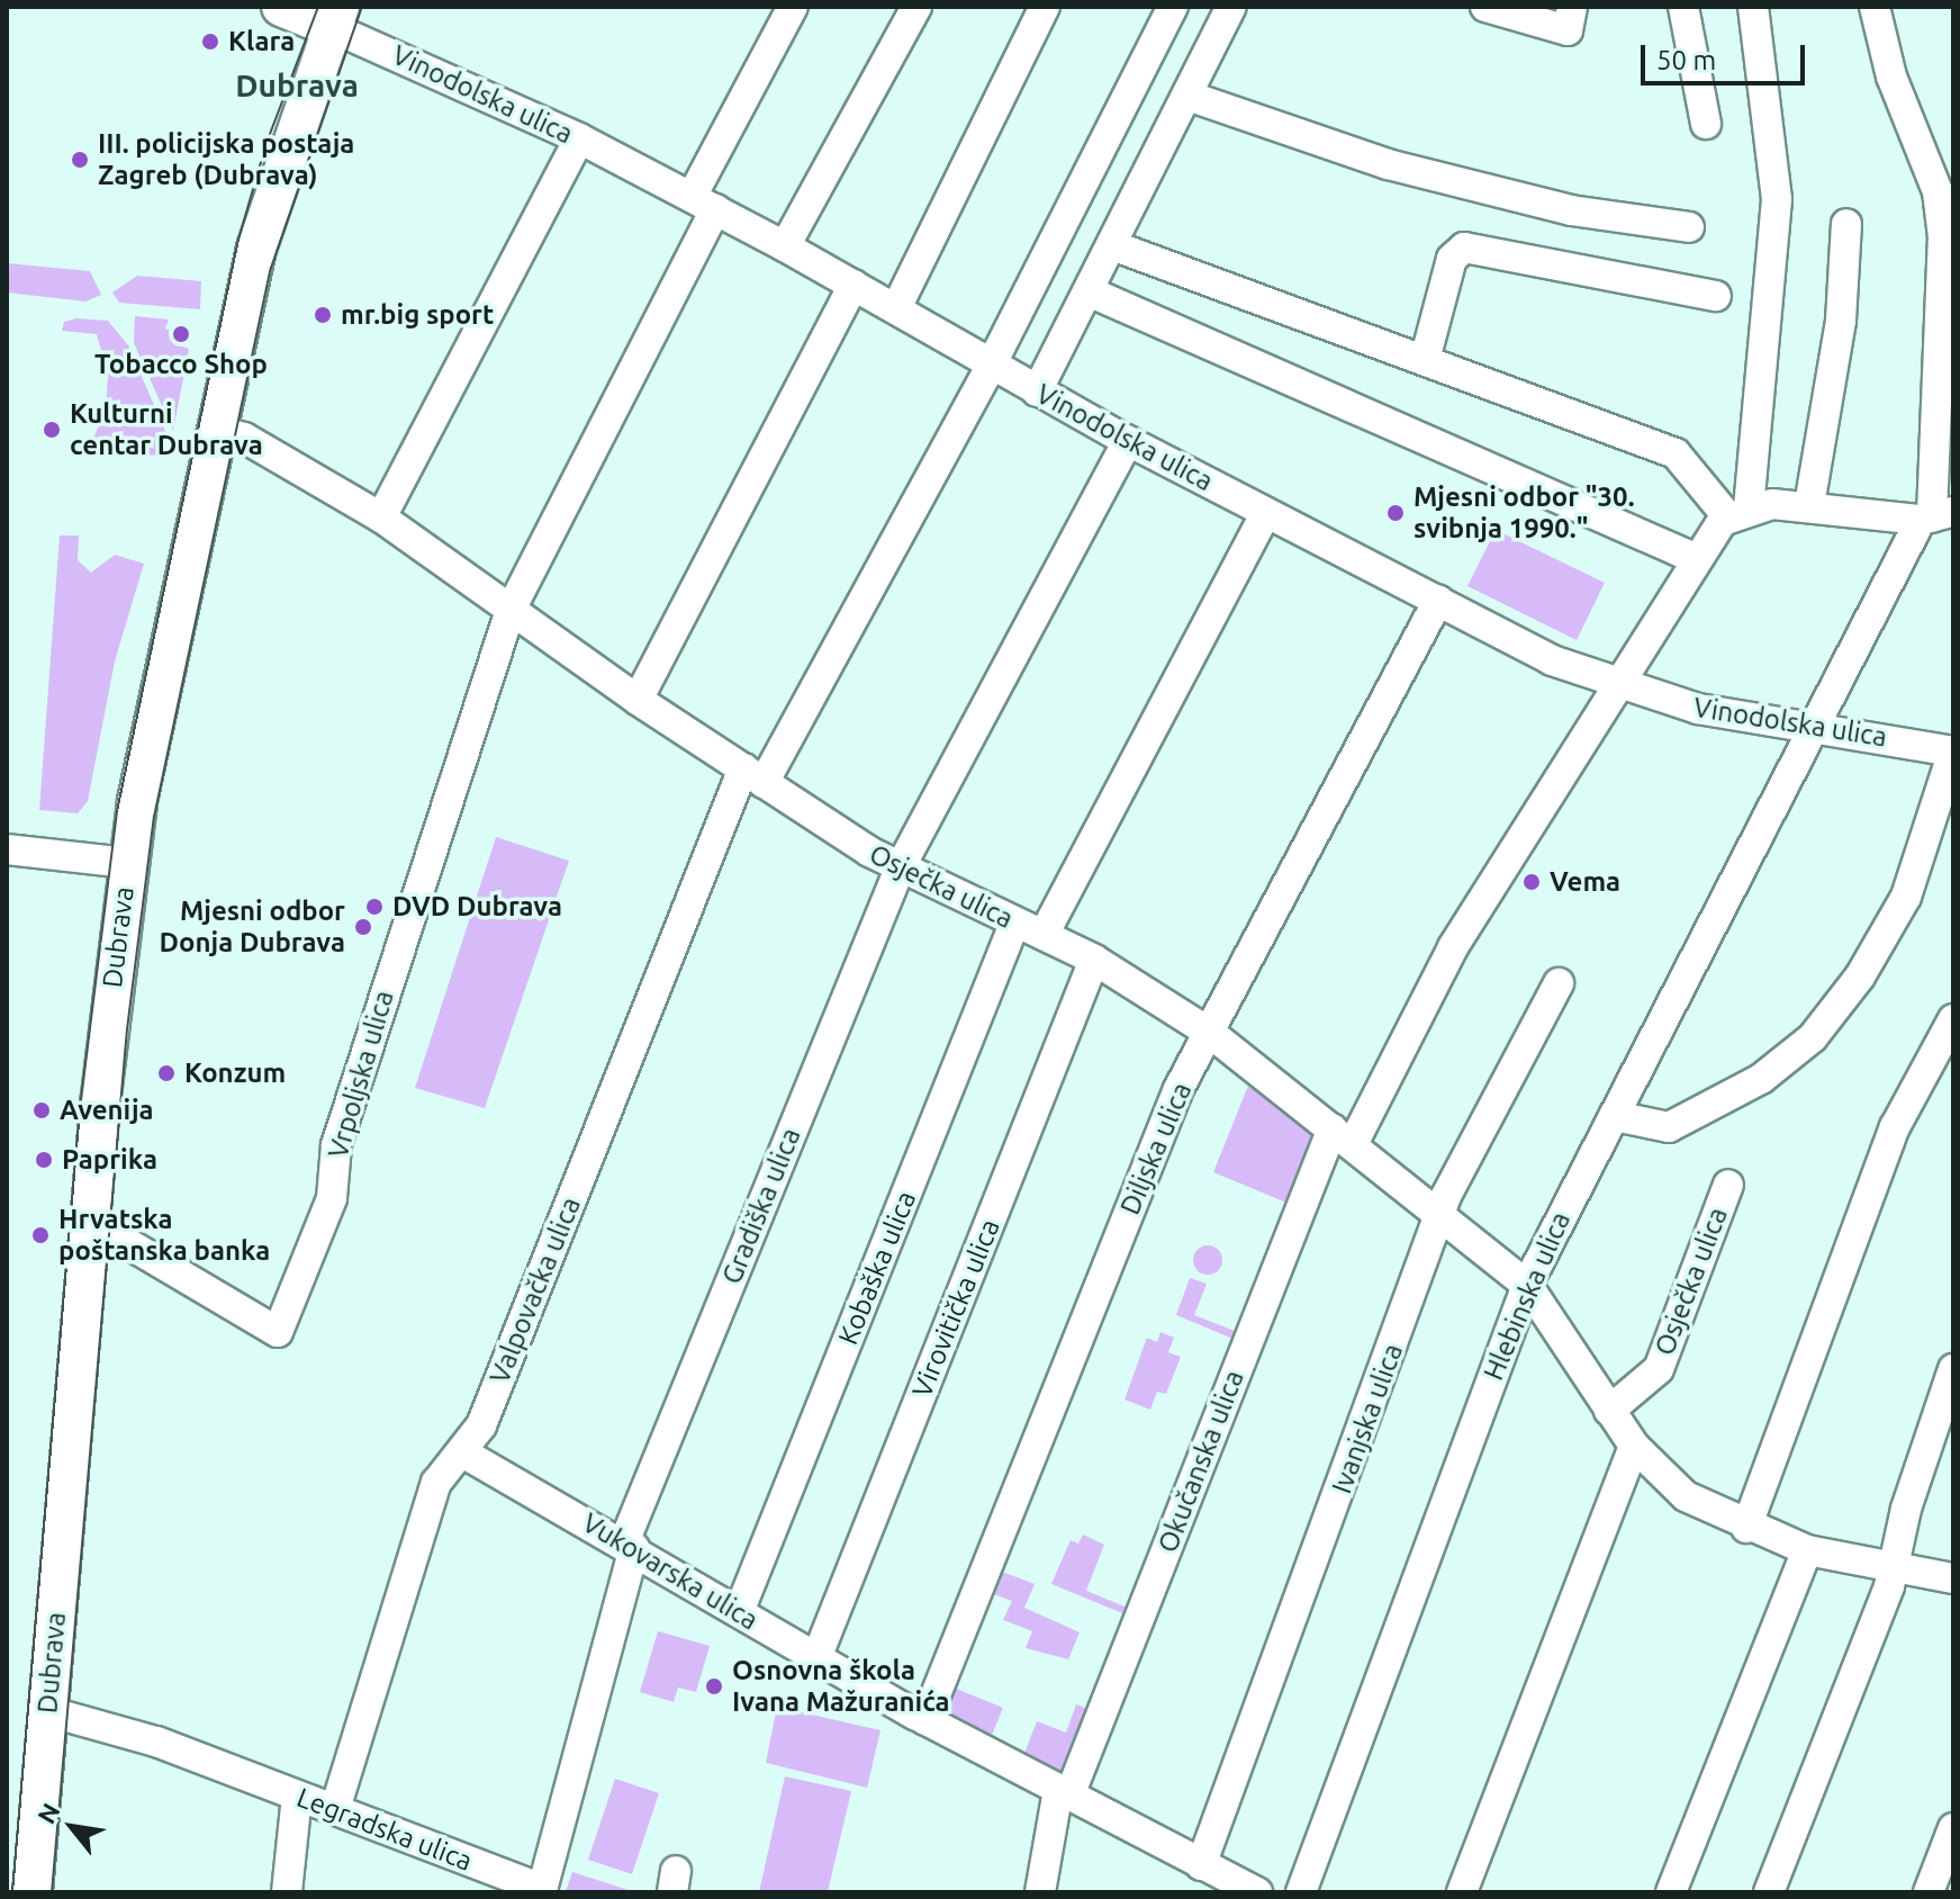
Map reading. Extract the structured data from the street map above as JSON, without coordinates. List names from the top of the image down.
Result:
{
  "streets": {
    "main road": ["Dubrava"],
    "street": [
      "Vinodolska ulica",
      "Osječka ulica",
      "Vrpoljska ulica",
      "Diljska ulica",
      "Gradiška ulica",
      "Kobaška ulica",
      "Valpovačka ulica",
      "Hlebinska ulica",
      "Virovitička ulica",
      "Ivanjska ulica",
      "Okučanska ulica",
      "Vukovarska ulica",
      "Legradska ulica"
    ]
  },
  "crossings": [
    ["Vinodolska ulica", "Dubrava"],
    ["Vinodolska ulica", "Diljska ulica"],
    ["Vinodolska ulica", "Gradiška ulica"],
    ["Vinodolska ulica", "Valpovačka ulica"],
    ["Vinodolska ulica", "Hlebinska ulica"],
    ["Vinodolska ulica", "Okučanska ulica"],
    ["Osječka ulica", "Dubrava"],
    ["Osječka ulica", "Vrpoljska ulica"],
    ["Osječka ulica", "Diljska ulica"],
    ["Osječka ulica", "Gradiška ulica"],
    ["Osječka ulica", "Kobaška ulica"],
    ["Osječka ulica", "Valpovačka ulica"],
    ["Osječka ulica", "Hlebinska ulica"],
    ["Osječka ulica", "Virovitička ulica"],
    ["Osječka ulica", "Ivanjska ulica"],
    ["Osječka ulica", "Okučanska ulica"],
    ["Dubrava", "Vrpoljska ulica"],
    ["Dubrava", "Legradska ulica"],
    ["Diljska ulica", "Vukovarska ulica"],
    ["Gradiška ulica", "Vukovarska ulica"],
    ["Gradiška ulica", "Legradska ulica"],
    ["Kobaška ulica", "Vukovarska ulica"],
    ["Valpovačka ulica", "Vukovarska ulica"],
    ["Valpovačka ulica", "Legradska ulica"],
    ["Virovitička ulica", "Vukovarska ulica"],
    ["Ivanjska ulica", "Vukovarska ulica"],
    ["Okučanska ulica", "Vukovarska ulica"],
    ["Vukovarska ulica", "Legradska ulica"]
  ],
  "districts": ["Dubrava"],
  "places": [
    "Klara",
    "III. policijska postaja Zagreb (Dubrava)",
    "mr.big sport",
    "Tobacco Shop",
    "Kulturni centar Dubrava",
    "Mjesni odbor \"30. svibnja 1990.\"",
    "Vema",
    "DVD Dubrava",
    "Mjesni odbor Donja Dubrava",
    "Konzum",
    "Avenija",
    "Paprika",
    "Hrvatska poštanska banka",
    "Osnovna škola Ivana Mažuranića"
  ],
  "scale_bar": "50 m",
  "north": "top left"
}
